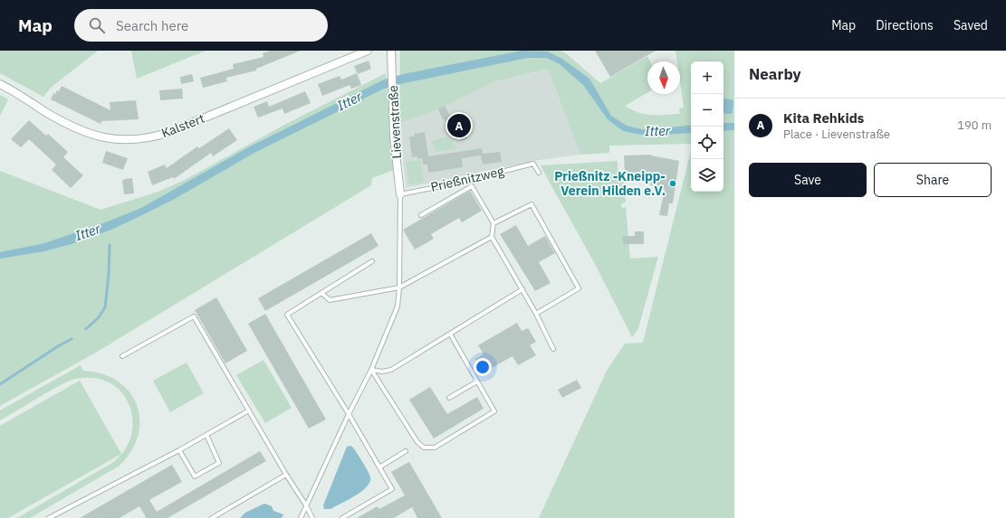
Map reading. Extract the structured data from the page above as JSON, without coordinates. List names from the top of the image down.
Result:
{
  "streets": {
    "street": ["Lievenstraße", "Kalstert"],
    "lane": ["Prießnitzweg"]
  },
  "crossings": [
    ["Lievenstraße", "Prießnitzweg"]
  ],
  "water": ["Itter"],
  "places": ["Prießnitz -Kneipp- Verein Hilden e.V."],
  "north": "bottom",
  "page": {
    "header": "Map",
    "search": "Search here",
    "nav": ["Map", "Directions", "Saved"],
    "heading": "Nearby",
    "map_buttons": ["+", "−"],
    "list": [
      {
        "mark": "A",
        "name": "Kita Rehkids",
        "note": "Place · Lievenstraße",
        "value": "190 m"
      }
    ],
    "pins": "A",
    "buttons": ["Save", "Share"]
  }
}
